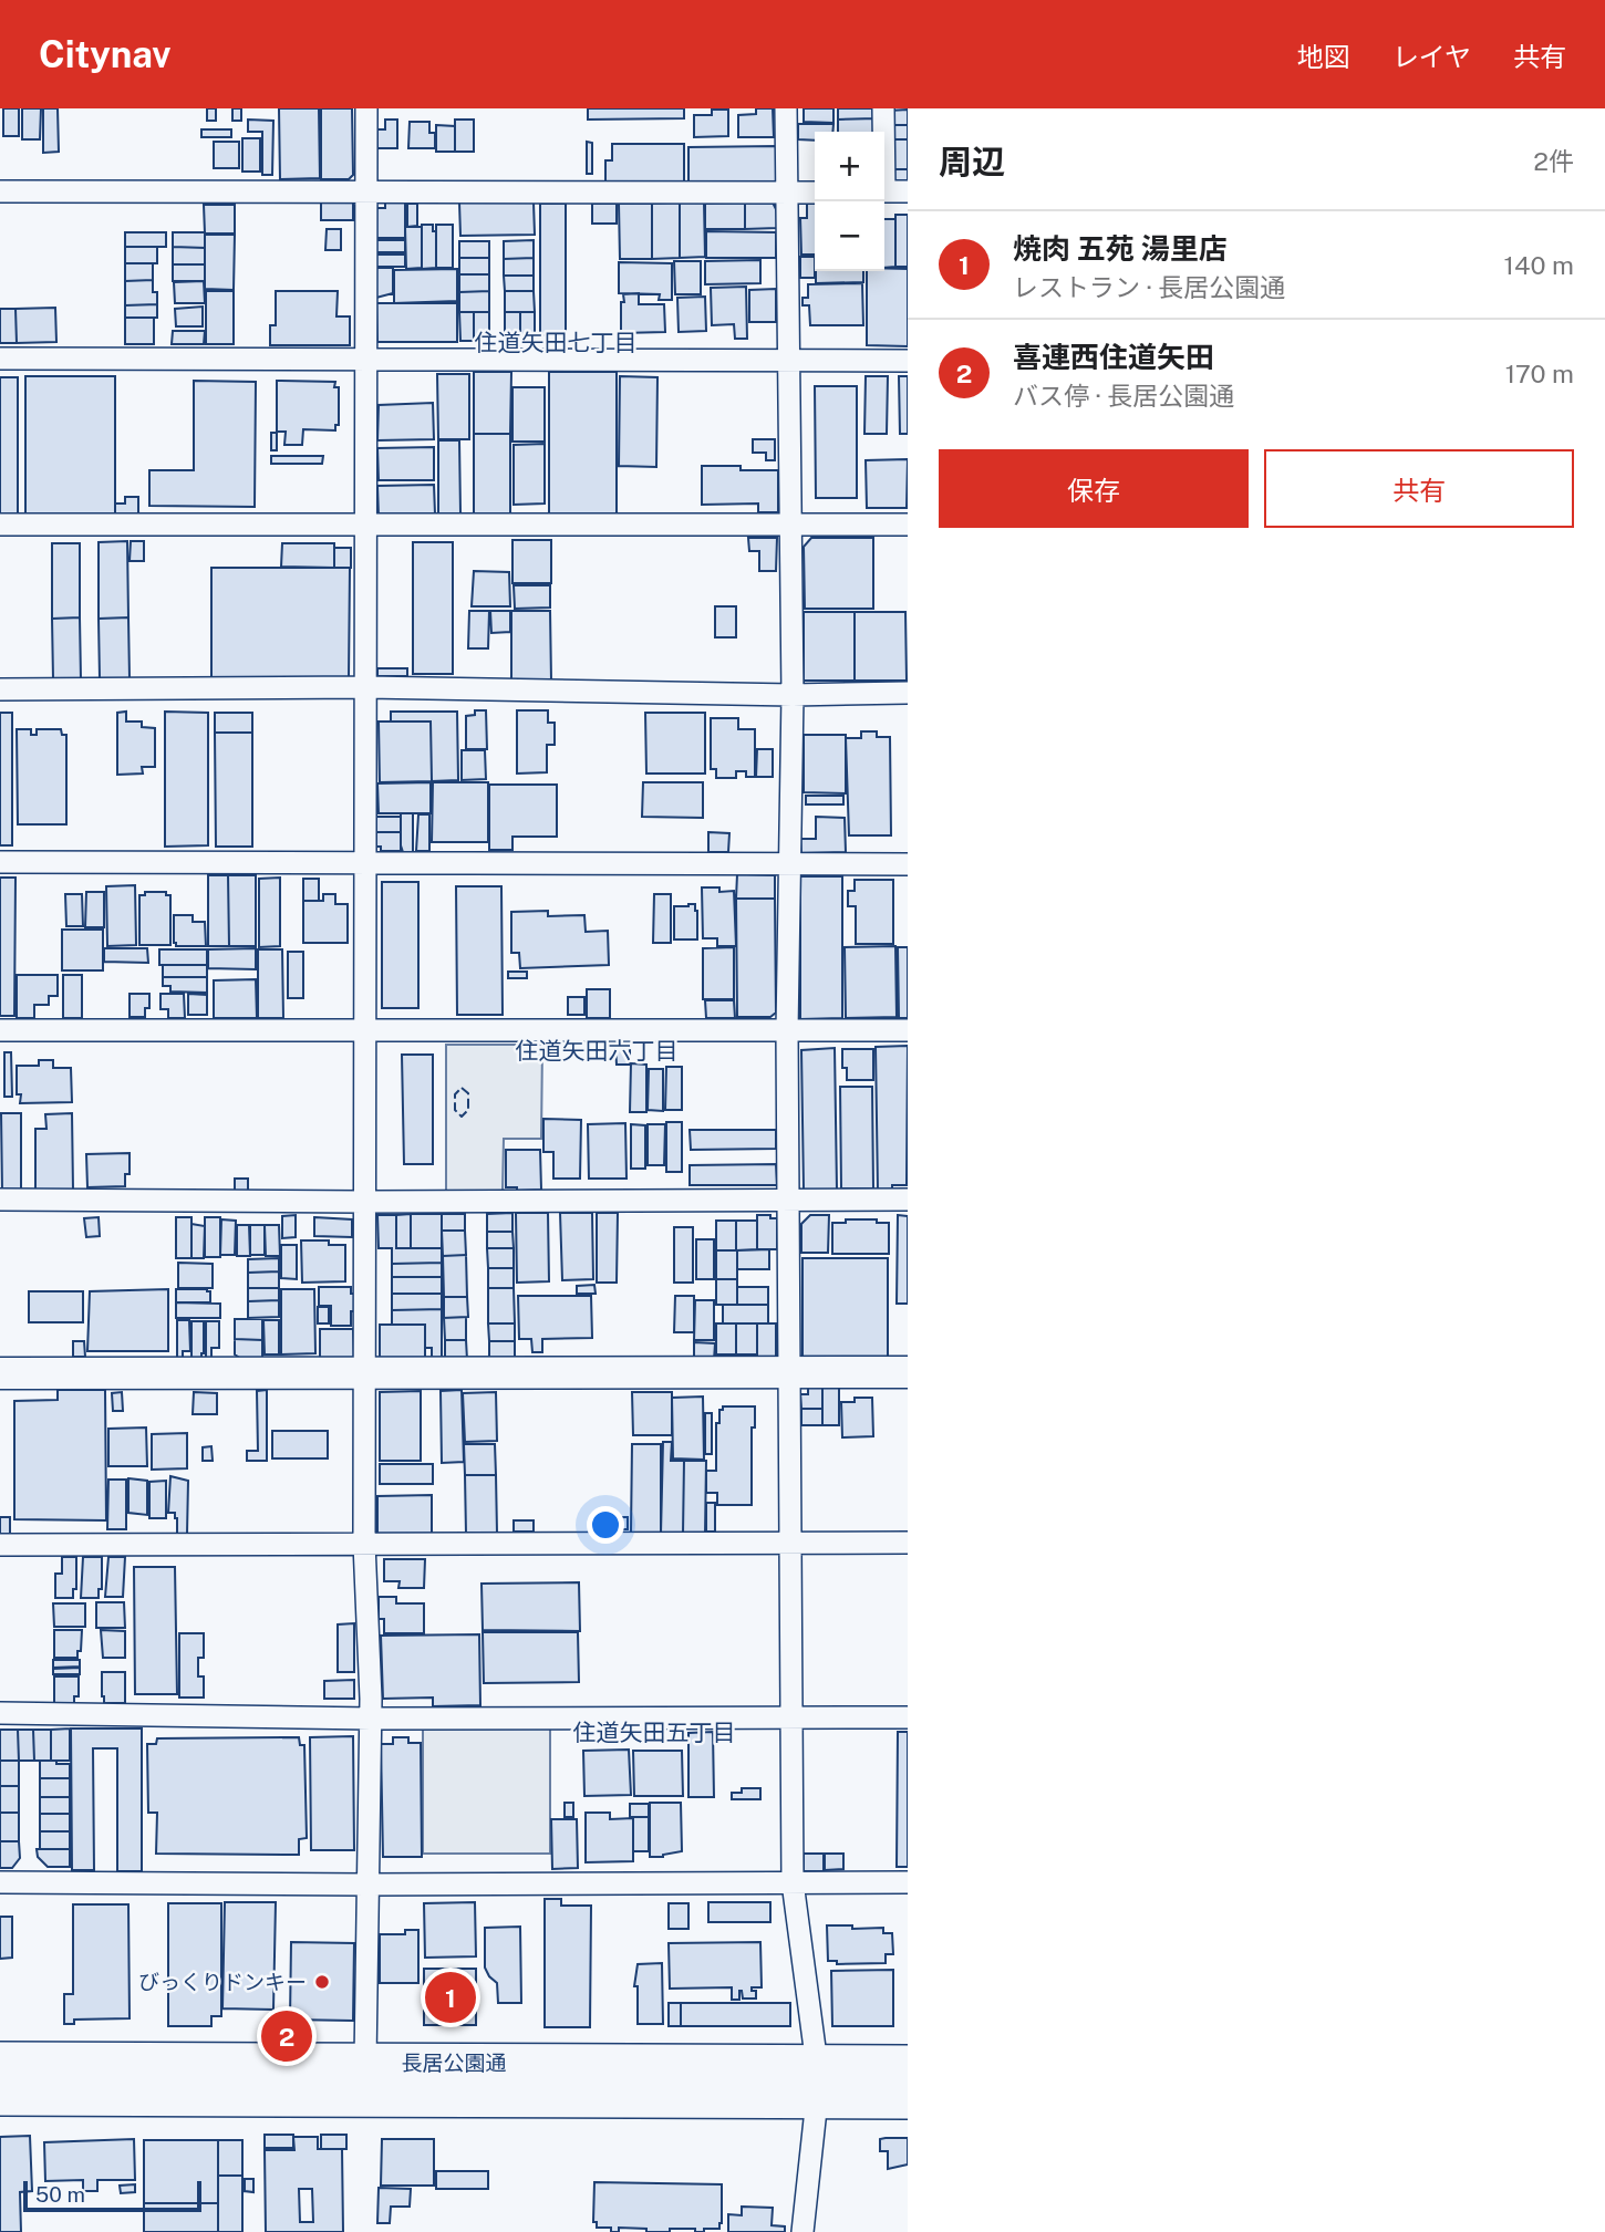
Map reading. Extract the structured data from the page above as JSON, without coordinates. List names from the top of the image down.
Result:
{
  "streets": {
    "highway": ["長居公園通"]
  },
  "districts": ["住道矢田七丁目", "住道矢田六丁目", "住道矢田五丁目"],
  "places": ["びっくりドンキー"],
  "scale_bar": "50 m",
  "page": {
    "header": "Citynav",
    "nav": ["地図", "レイヤ", "共有"],
    "heading": ["周辺", "2件"],
    "map_buttons": ["+", "−"],
    "list": [
      {
        "mark": "1",
        "name": "焼肉 五苑 湯里店",
        "note": "レストラン · 長居公園通",
        "value": "140 m"
      },
      {
        "mark": "2",
        "name": "喜連西住道矢田",
        "note": "バス停 · 長居公園通",
        "value": "170 m"
      }
    ],
    "buttons": ["保存", "共有"],
    "pins": ["1", "2"],
    "scale": "50 m"
  }
}
